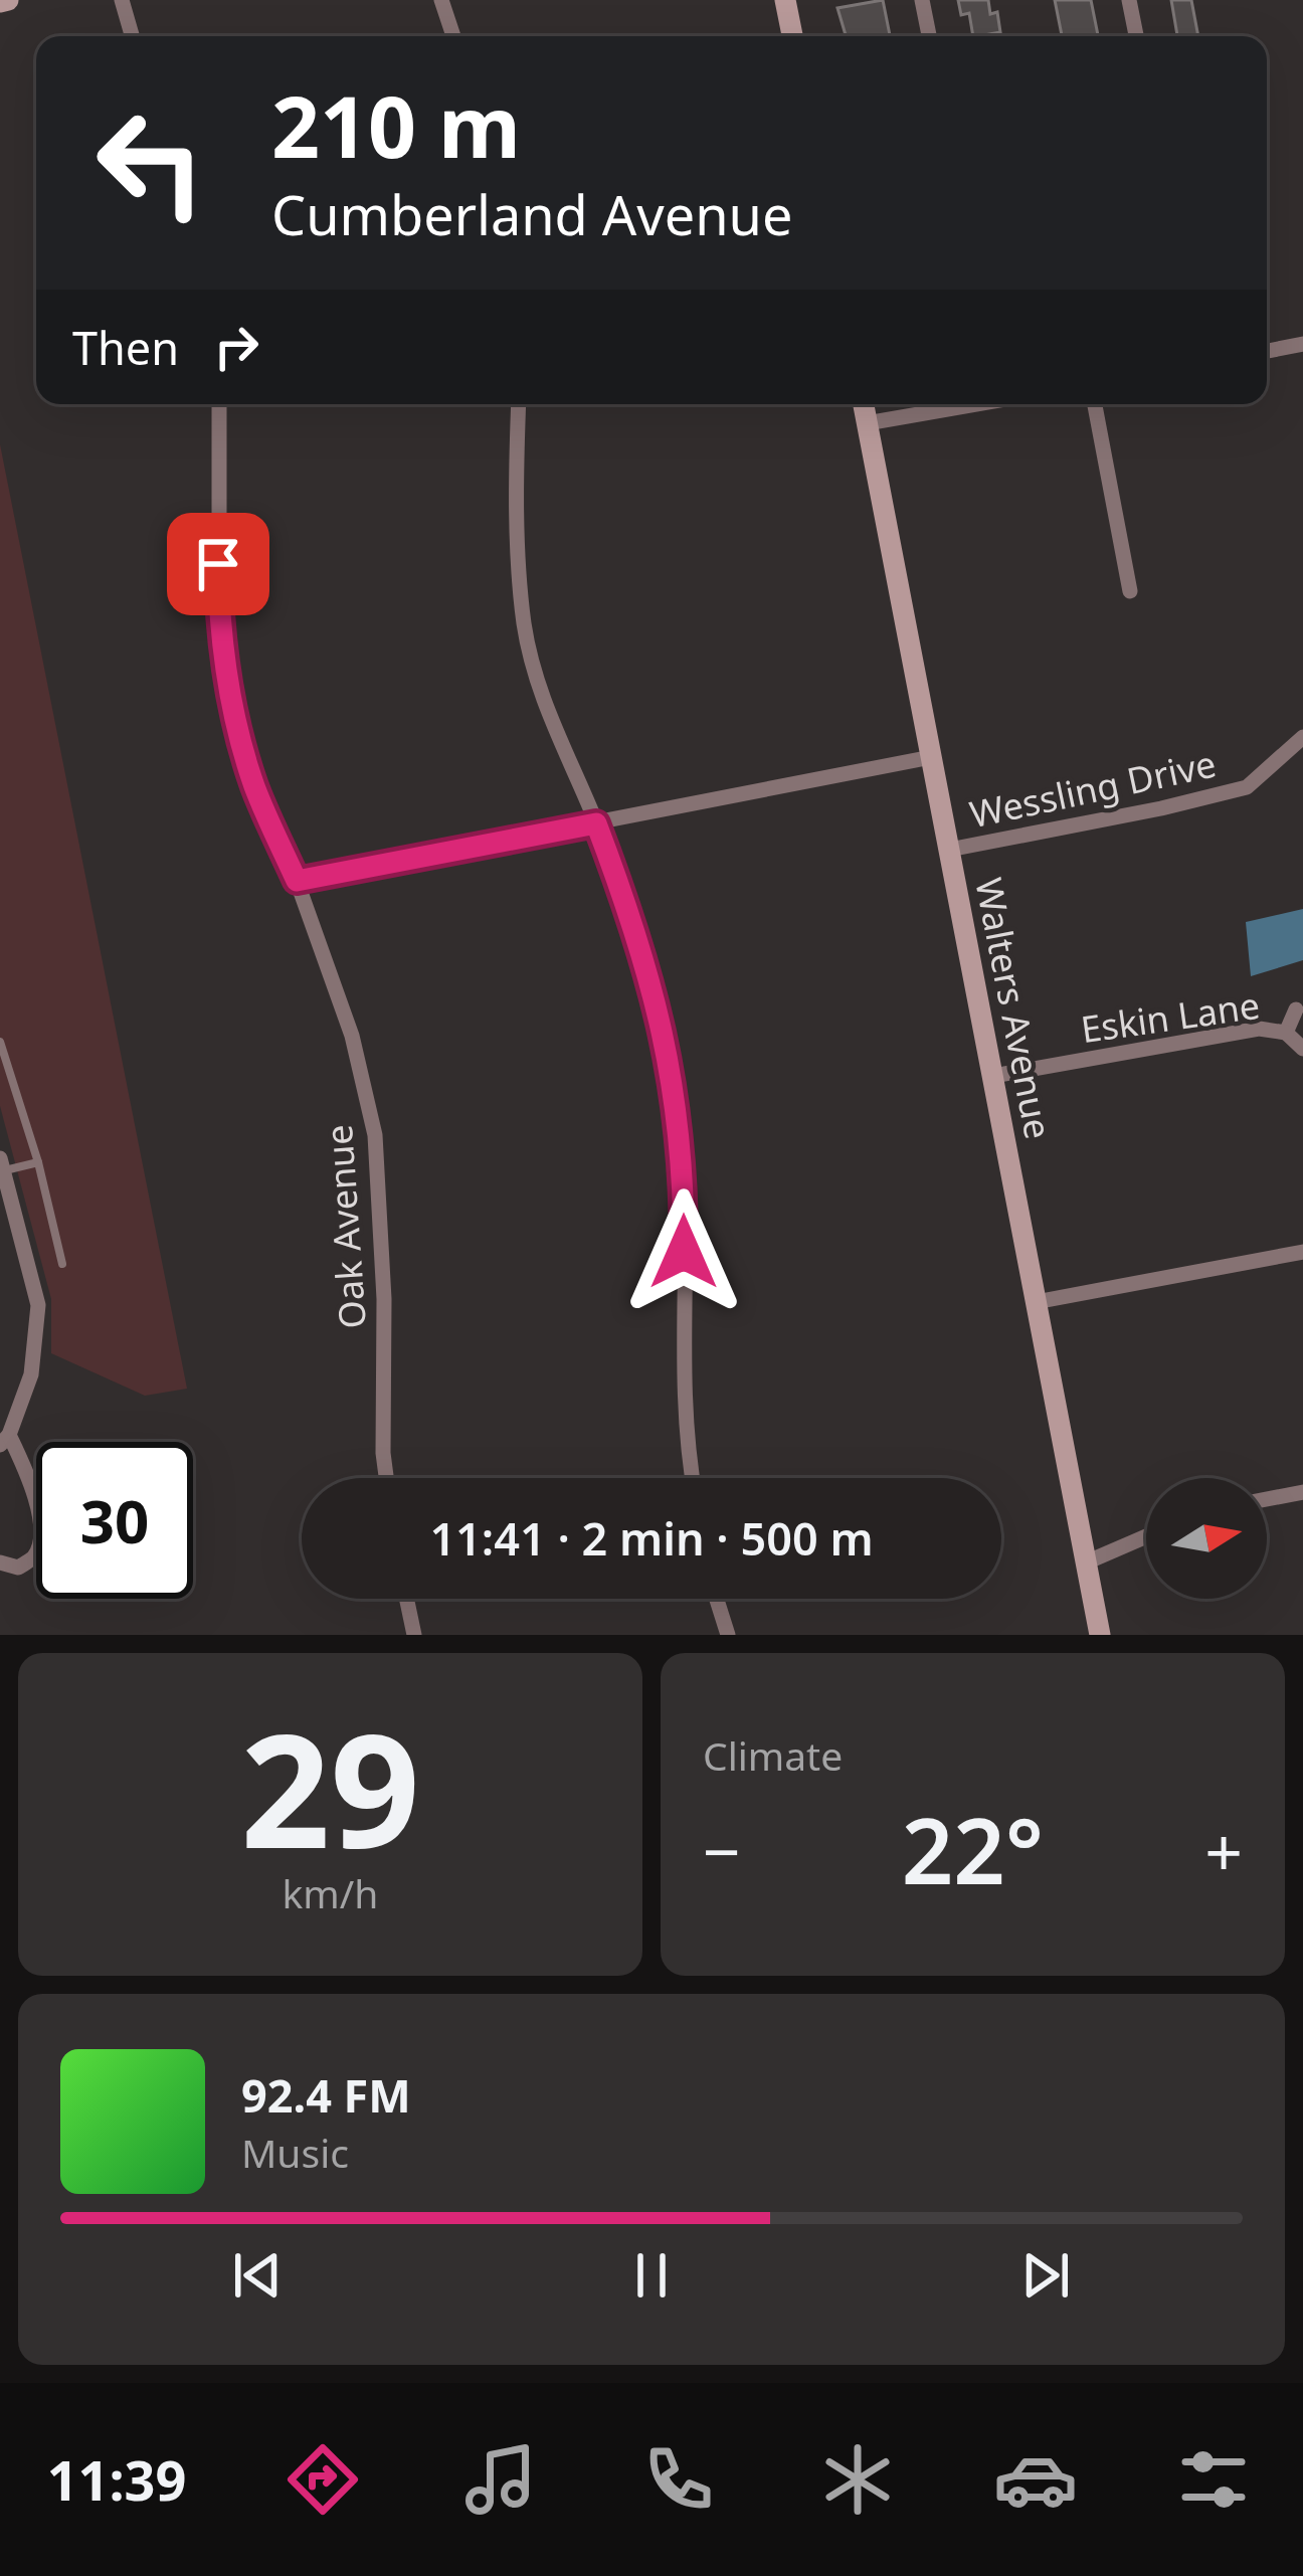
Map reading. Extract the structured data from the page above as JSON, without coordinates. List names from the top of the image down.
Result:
{
  "streets": {
    "main road": ["Walters Avenue"],
    "street": ["Wessling Drive", "Eskin Lane", "Oak Avenue"]
  },
  "crossings": [
    ["Wessling Drive", "Walters Avenue"],
    ["Walters Avenue", "Eskin Lane"]
  ],
  "north": "right",
  "page": {
    "turn": ["210 m", "Cumberland Avenue"],
    "then": "Then",
    "limit": "30",
    "trip": "11:41 · 2 min · 500 m",
    "tile": [
      ["29", "km/h"],
      "Climate"
    ],
    "heat": ["−", "22°", "+"],
    "song": ["92.4 FM", "Music"],
    "tabs": "11:39"
  }
}
